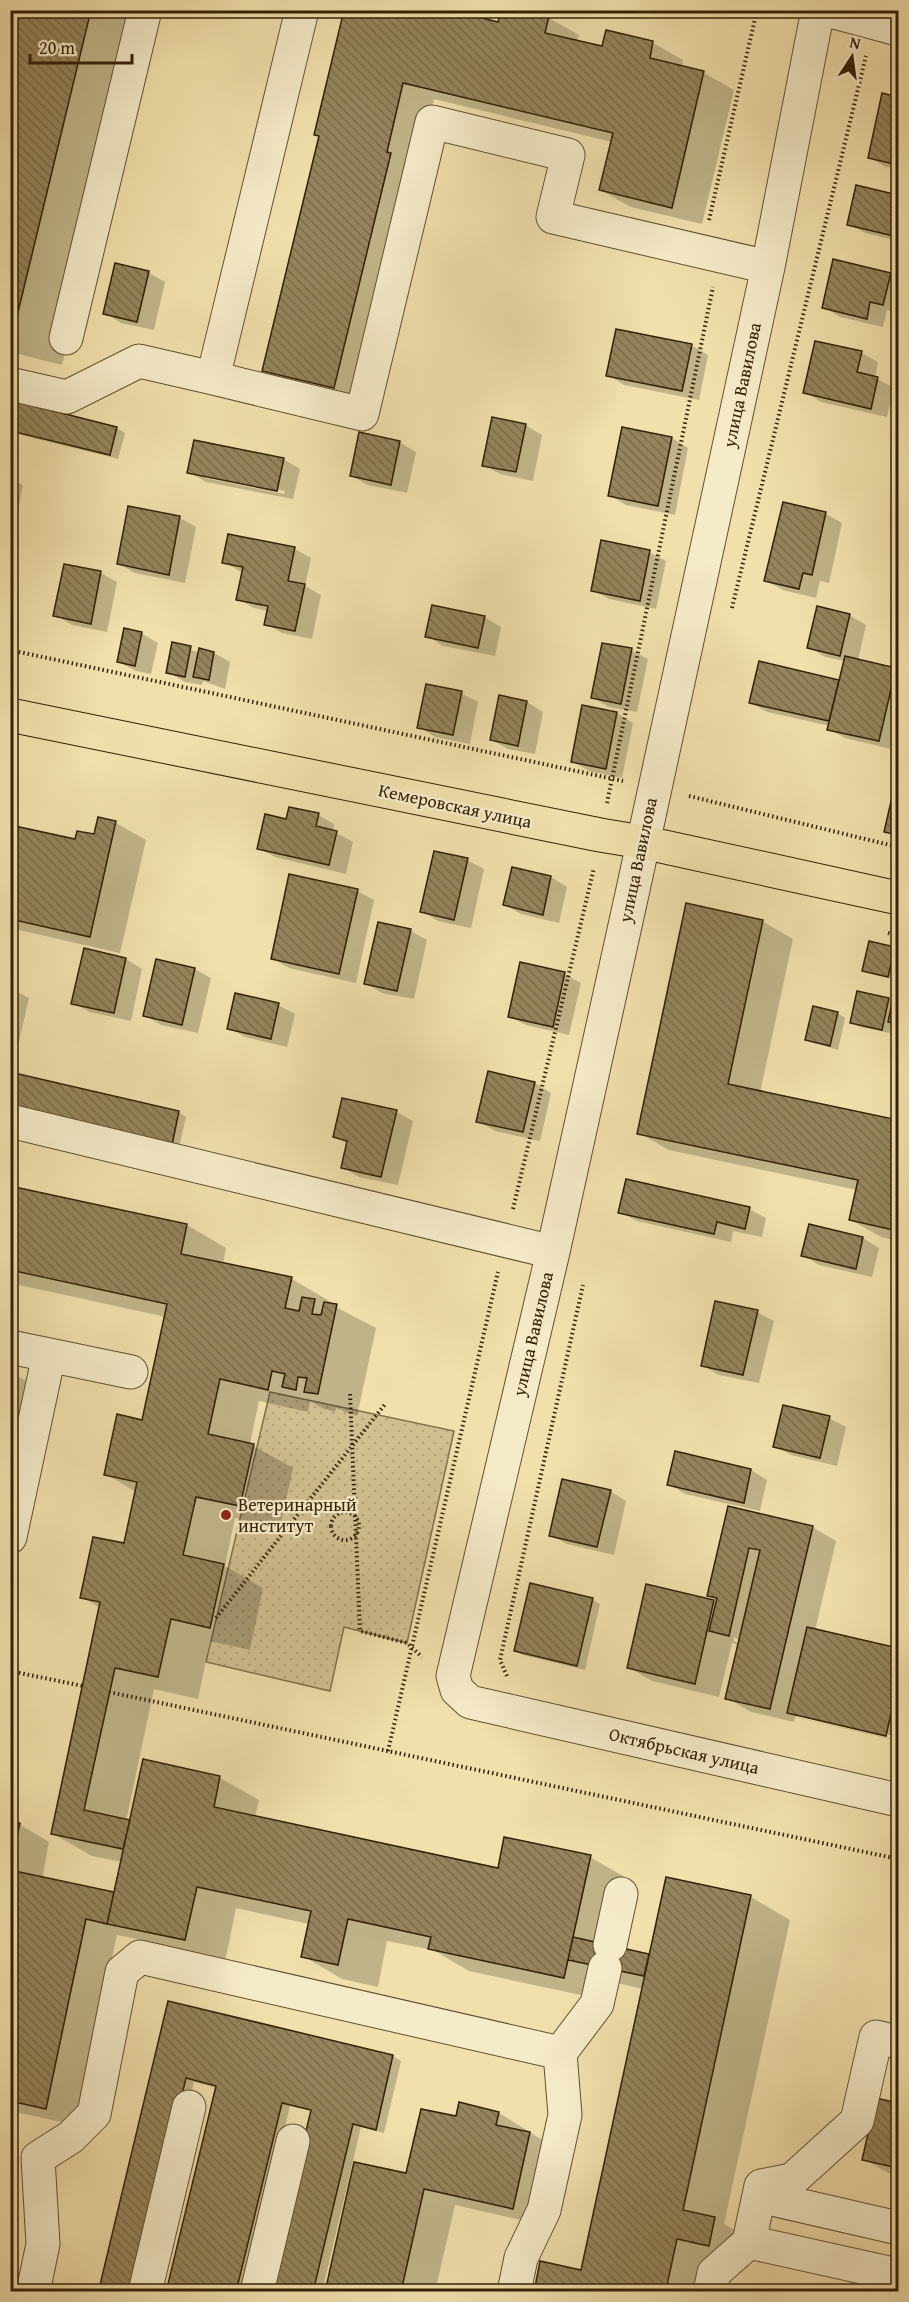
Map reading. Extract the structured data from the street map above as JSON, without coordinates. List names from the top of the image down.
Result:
{
  "streets": {
    "main road": ["Кемеровская улица"],
    "street": ["улица Вавилова", "Октябрьская улица"]
  },
  "crossings": [
    ["улица Вавилова", "Кемеровская улица"],
    ["улица Вавилова", "Октябрьская улица"]
  ],
  "places": ["Ветеринарный институт"],
  "scale_bar": "20 m",
  "north": "top"
}
